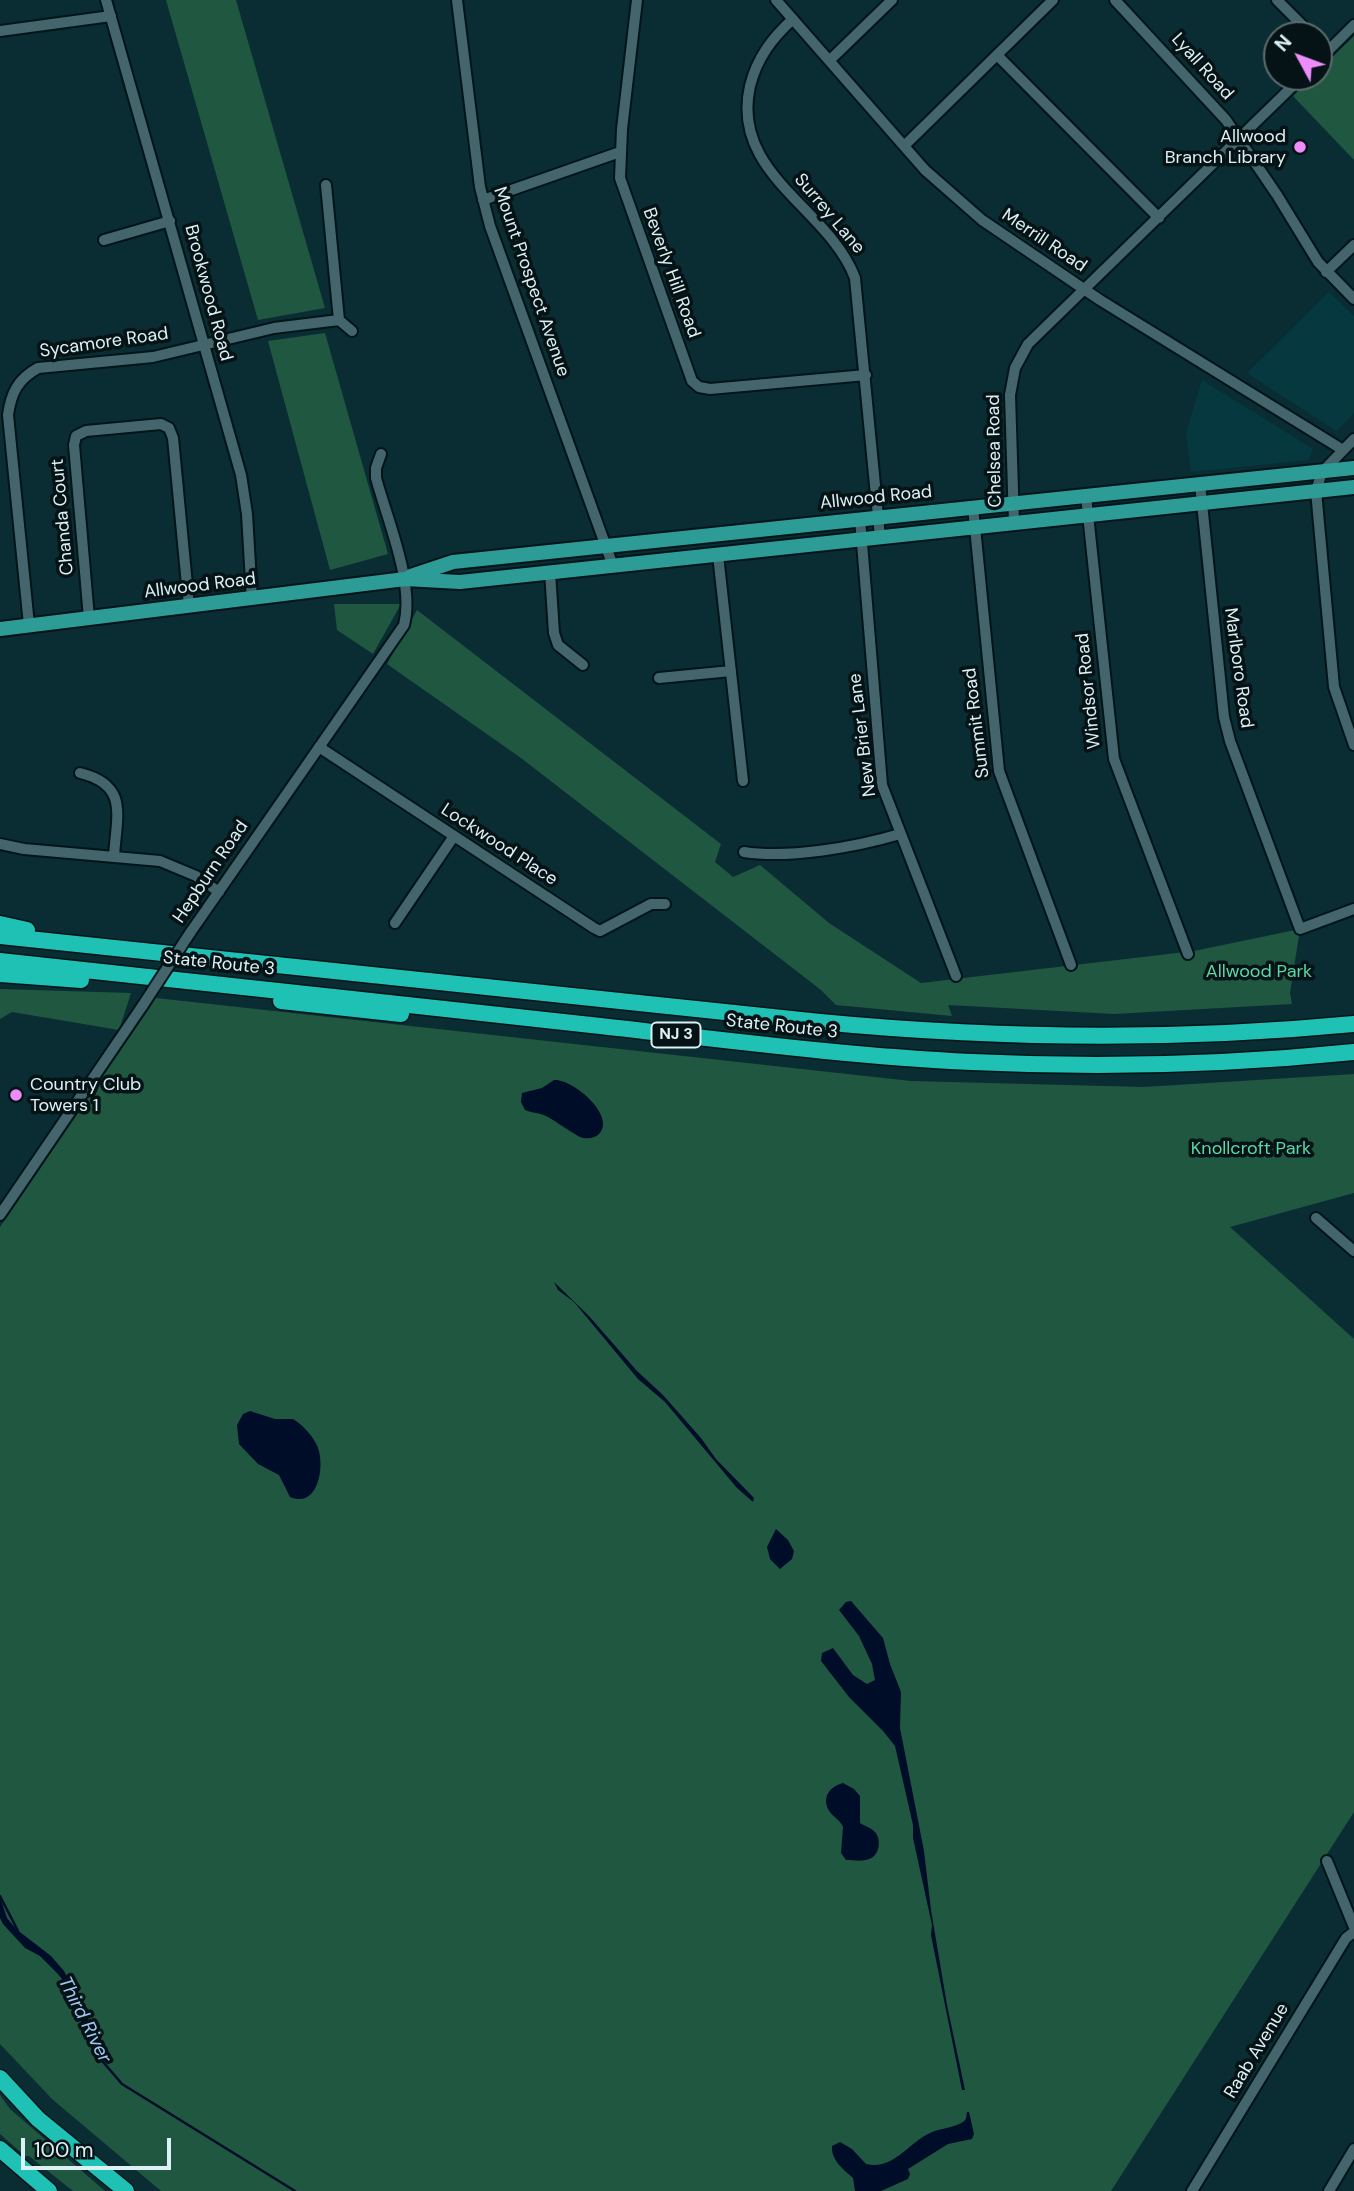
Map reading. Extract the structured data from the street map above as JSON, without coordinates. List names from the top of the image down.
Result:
{
  "streets": {
    "highway": ["State Route 3", "NJ 3"],
    "main road": ["Allwood Road"],
    "street": [
      "Lyall Road",
      "Surrey Lane",
      "Merrill Road",
      "Beverly Hill Road",
      "Mount Prospect Avenue",
      "Brookwood Road",
      "Sycamore Road",
      "Chelsea Road",
      "Chanda Court",
      "Marlboro Road",
      "Windsor Road",
      "Summit Road",
      "New Brier Lane",
      "Lockwood Place",
      "Hepburn Road",
      "Raab Avenue"
    ]
  },
  "crossings": [
    ["Lyall Road", "Chelsea Road"],
    ["Surrey Lane", "Merrill Road"],
    ["Surrey Lane", "Beverly Hill Road"],
    ["Surrey Lane", "Allwood Road"],
    ["Merrill Road", "Chelsea Road"],
    ["Mount Prospect Avenue", "Allwood Road"],
    ["Brookwood Road", "Sycamore Road"],
    ["Brookwood Road", "Allwood Road"],
    ["Sycamore Road", "Allwood Road"],
    ["Chelsea Road", "Allwood Road"],
    ["Allwood Road", "Chanda Court"],
    ["Allwood Road", "Marlboro Road"],
    ["Allwood Road", "Windsor Road"],
    ["Allwood Road", "Summit Road"],
    ["Allwood Road", "New Brier Lane"],
    ["Allwood Road", "Hepburn Road"],
    ["Lockwood Place", "Hepburn Road"]
  ],
  "water": ["Third River"],
  "parks": ["Allwood Park", "Knollcroft Park"],
  "places": ["Allwood Branch Library", "Country Club Towers 1"],
  "scale_bar": "100 m",
  "north": "top left"
}
